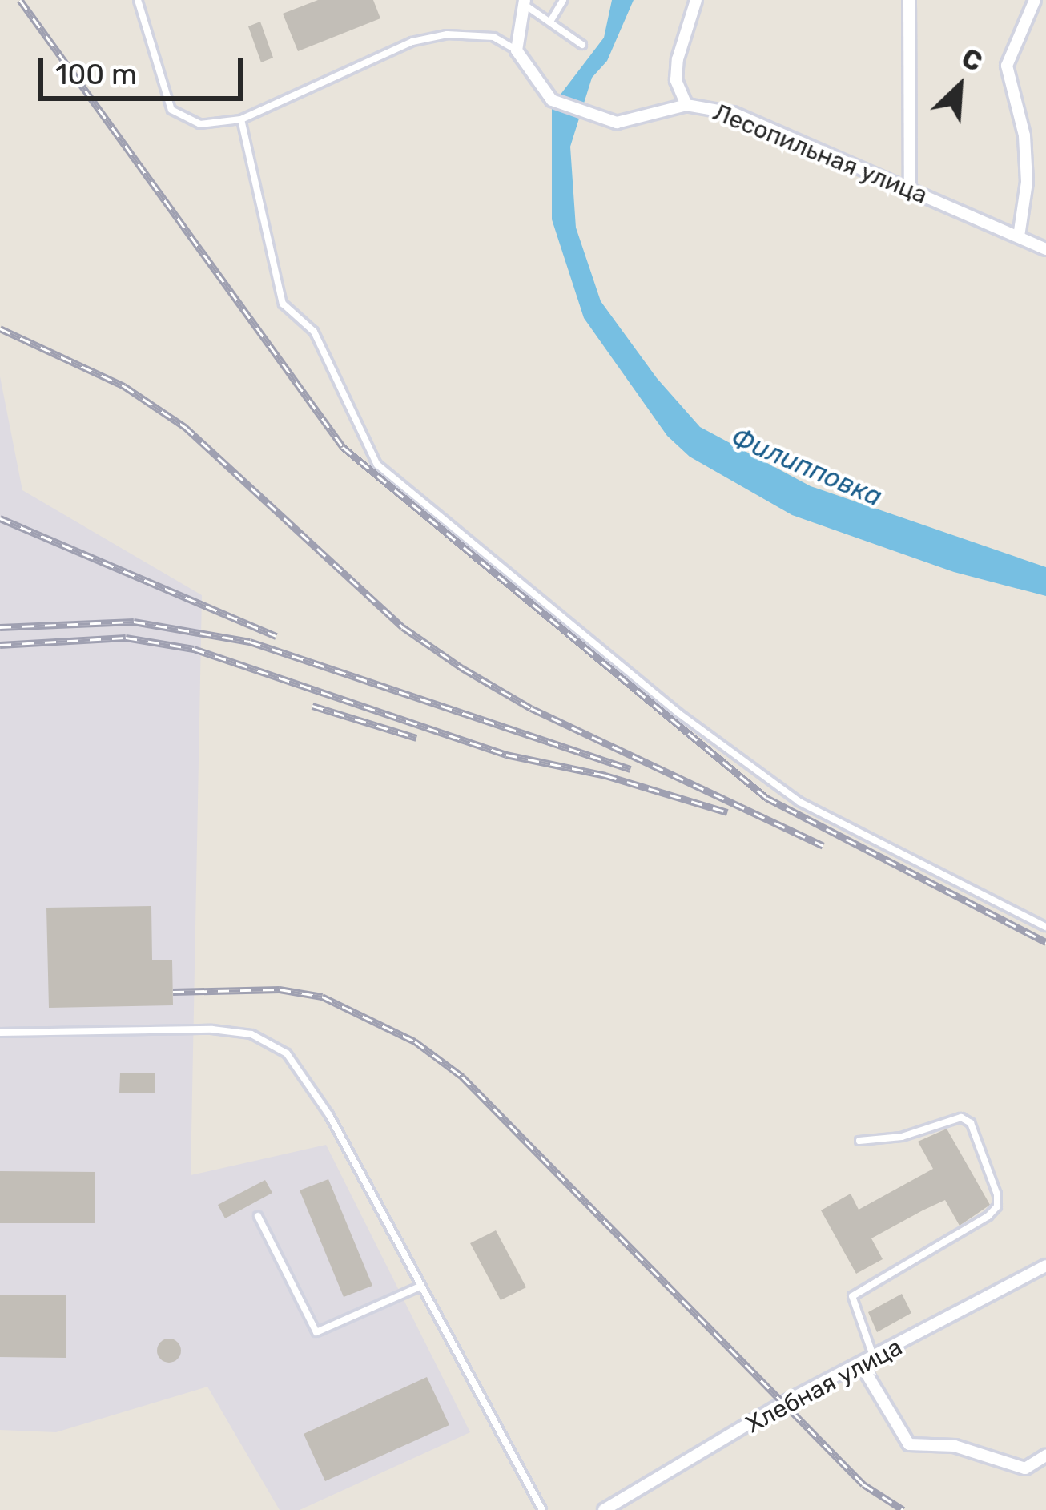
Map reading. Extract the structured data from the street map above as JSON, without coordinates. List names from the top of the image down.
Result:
{
  "streets": {
    "street": ["Лесопильная улица", "Хлебная улица"]
  },
  "water": ["Филипповка"],
  "scale_bar": "100 m",
  "north": "top right"
}
